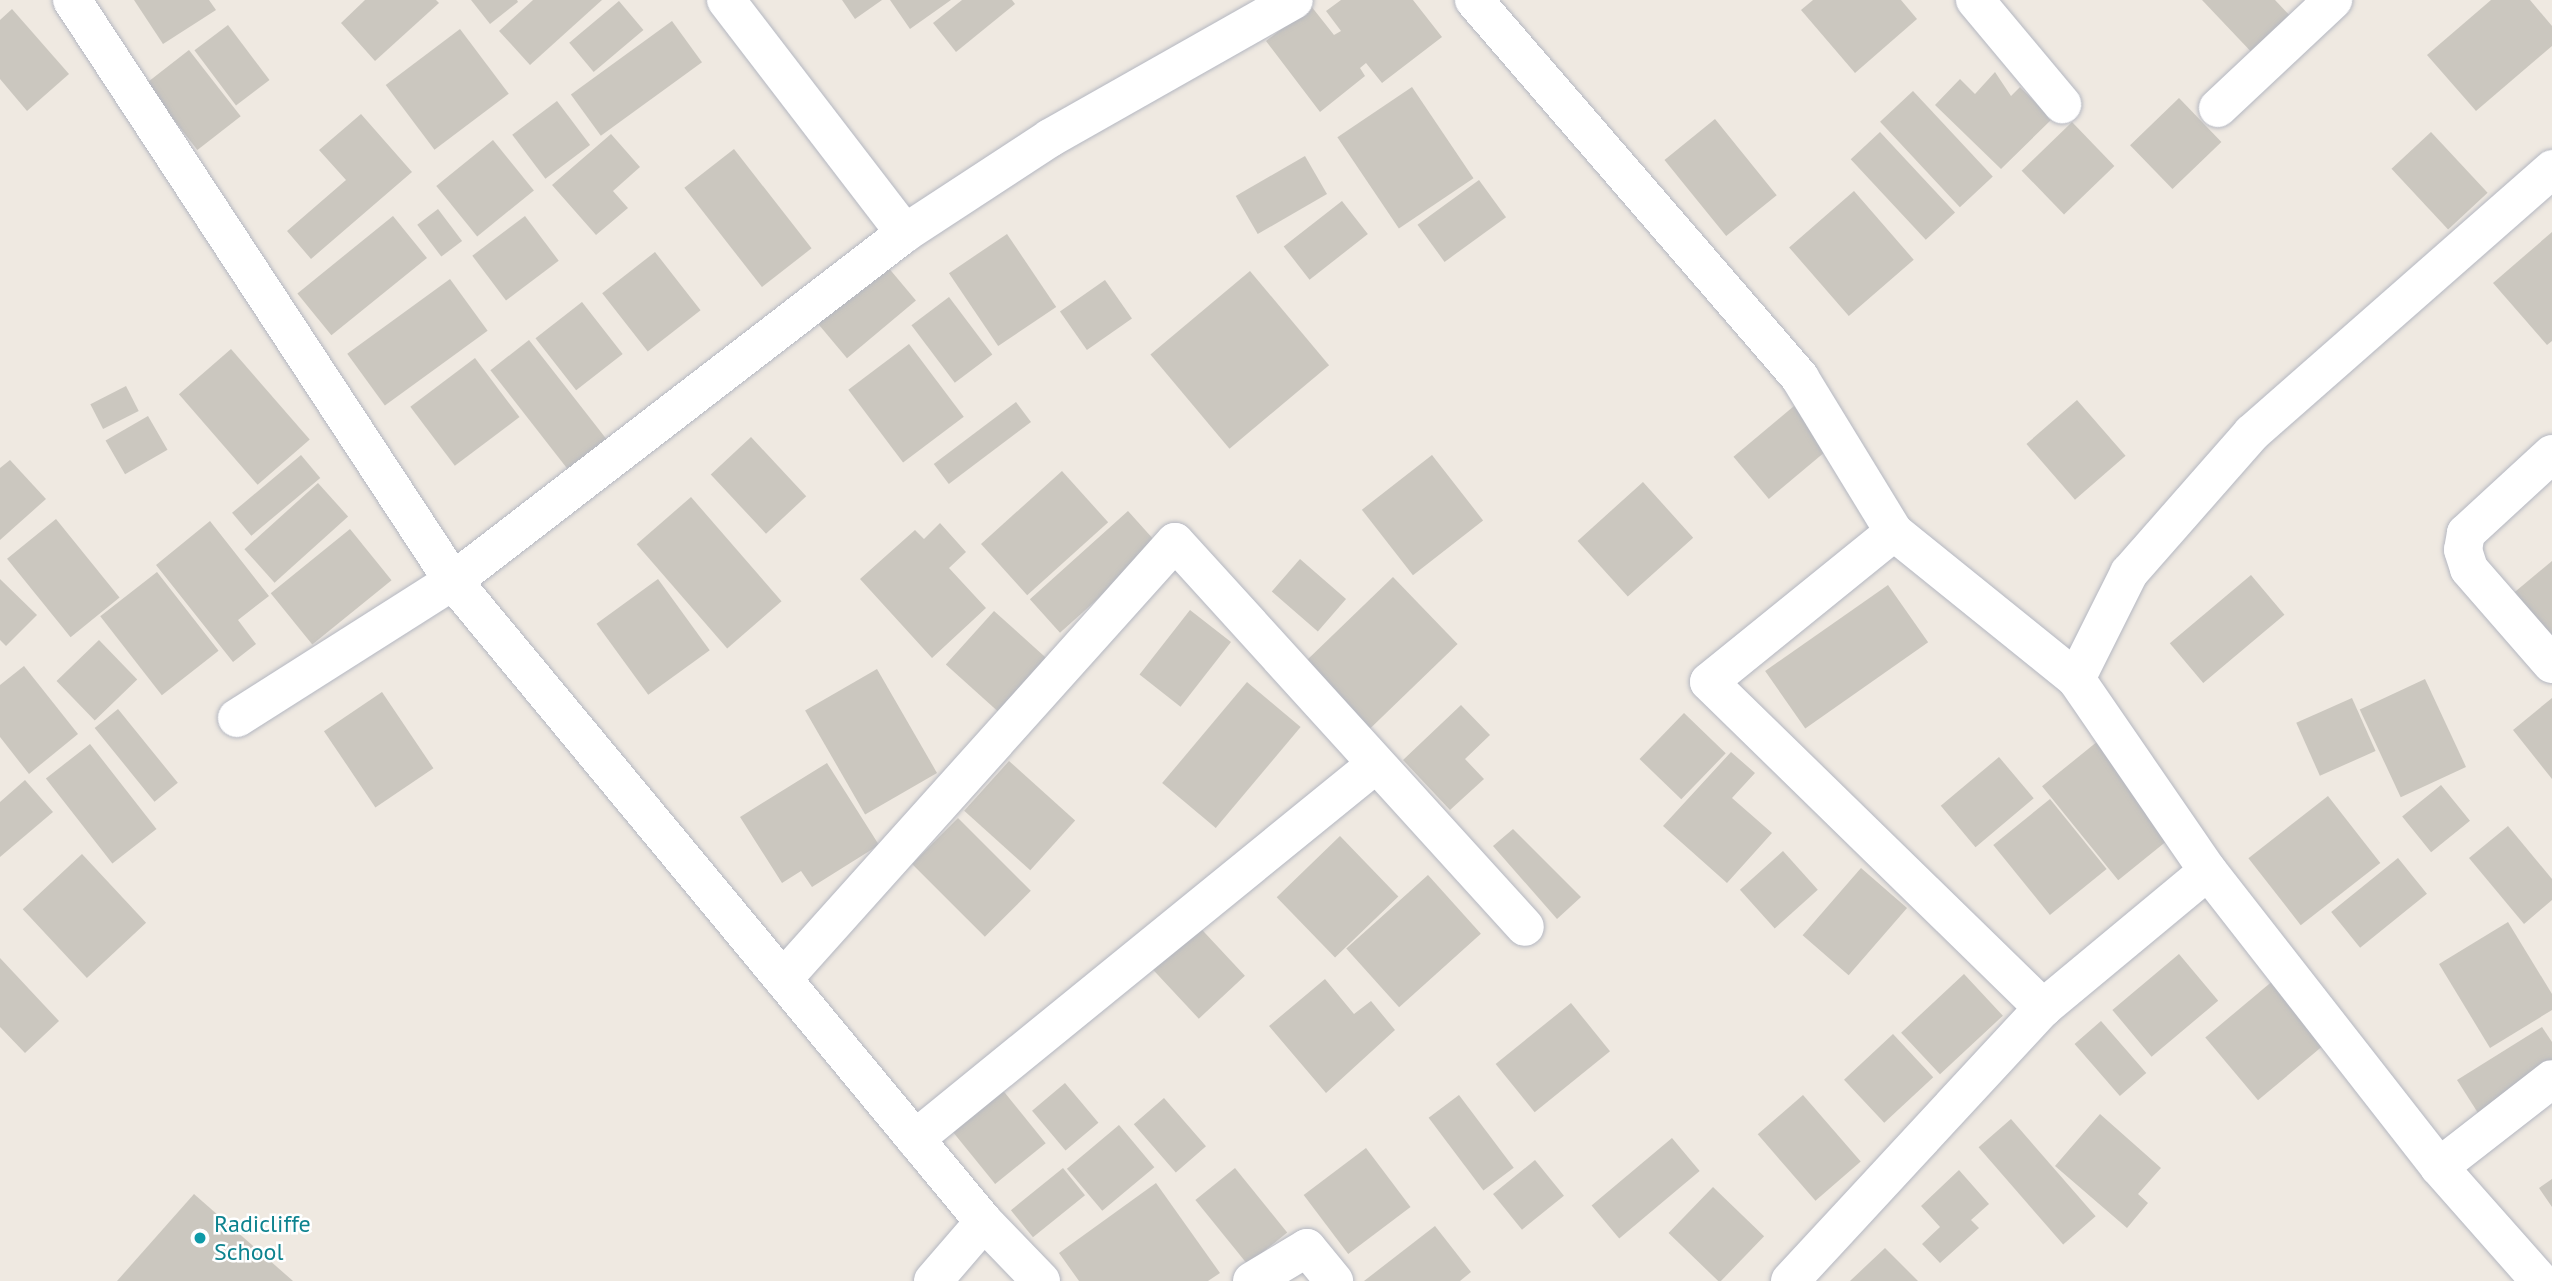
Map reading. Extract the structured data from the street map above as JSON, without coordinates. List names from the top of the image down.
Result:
{
  "places": ["Radicliffe School"]
}
